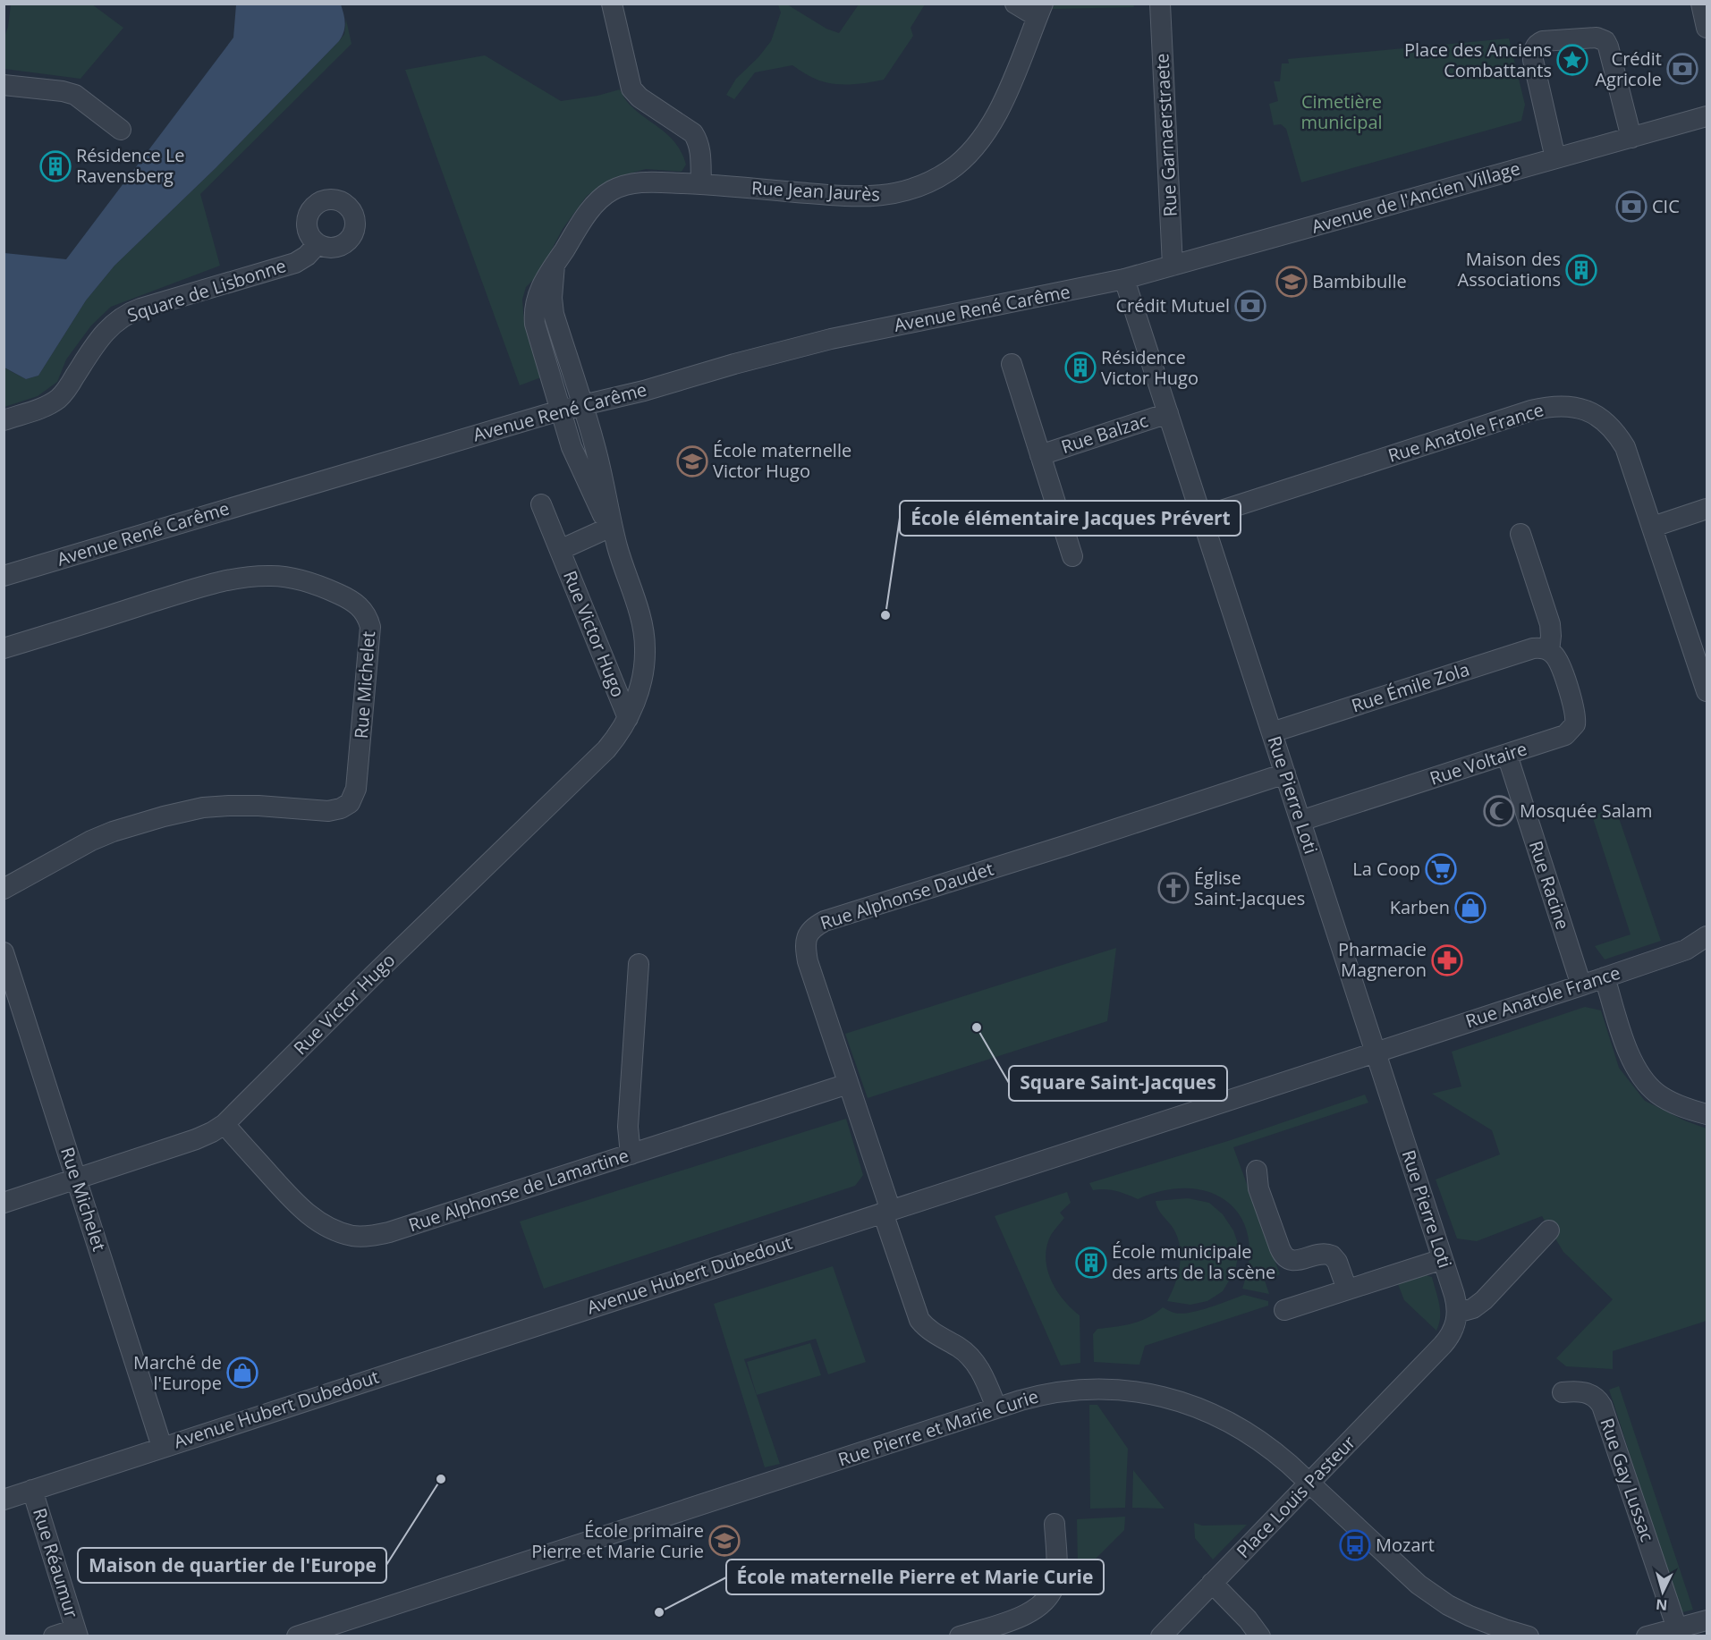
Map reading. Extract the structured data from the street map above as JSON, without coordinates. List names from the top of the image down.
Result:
{
  "streets": {
    "street": [
      "Rue Garnaerstraete",
      "Rue Jean Jaurès",
      "Avenue de l'Ancien Village",
      "Square de Lisbonne",
      "Avenue René Carême",
      "Rue Anatole France",
      "Rue Balzac",
      "Rue Victor Hugo",
      "Rue Michelet",
      "Rue Émile Zola",
      "Rue Voltaire",
      "Rue Pierre Loti",
      "Rue Racine",
      "Rue Alphonse Daudet",
      "Rue Alphonse de Lamartine",
      "Avenue Hubert Dubedout",
      "Rue Pierre et Marie Curie",
      "Rue Gay Lussac",
      "Place Louis Pasteur",
      "Rue Réaumur"
    ]
  },
  "crossings": [
    ["Rue Garnaerstraete", "Avenue de l'Ancien Village"],
    ["Rue Jean Jaurès", "Avenue René Carême"],
    ["Rue Jean Jaurès", "Rue Victor Hugo"],
    ["Avenue de l'Ancien Village", "Avenue René Carême"],
    ["Avenue de l'Ancien Village", "Rue Pierre Loti"],
    ["Avenue René Carême", "Rue Victor Hugo"],
    ["Avenue René Carême", "Rue Pierre Loti"],
    ["Rue Anatole France", "Rue Pierre Loti"],
    ["Rue Anatole France", "Rue Racine"],
    ["Rue Anatole France", "Avenue Hubert Dubedout"],
    ["Rue Balzac", "Rue Pierre Loti"],
    ["Rue Victor Hugo", "Rue Michelet"],
    ["Rue Victor Hugo", "Rue Alphonse de Lamartine"],
    ["Rue Michelet", "Avenue Hubert Dubedout"],
    ["Rue Émile Zola", "Rue Voltaire"],
    ["Rue Émile Zola", "Rue Pierre Loti"],
    ["Rue Voltaire", "Rue Pierre Loti"],
    ["Rue Voltaire", "Rue Racine"],
    ["Rue Pierre Loti", "Rue Alphonse Daudet"],
    ["Rue Pierre Loti", "Avenue Hubert Dubedout"],
    ["Rue Pierre Loti", "Place Louis Pasteur"],
    ["Rue Alphonse Daudet", "Rue Alphonse de Lamartine"],
    ["Rue Alphonse Daudet", "Avenue Hubert Dubedout"],
    ["Rue Alphonse Daudet", "Rue Pierre et Marie Curie"],
    ["Avenue Hubert Dubedout", "Rue Réaumur"],
    ["Rue Pierre et Marie Curie", "Place Louis Pasteur"]
  ],
  "parks": ["Cimetière municipal"],
  "places": {
    "place": ["Place des Anciens Combattants"],
    "bank": ["Crédit Agricole", "CIC", "Crédit Mutuel"],
    "building": [
      "Résidence Le Ravensberg",
      "Maison des Associations",
      "Résidence Victor Hugo",
      "École municipale des arts de la scène"
    ],
    "school or university": ["Bambibulle", "École maternelle Victor Hugo", "École primaire Pierre et Marie Curie"],
    "other": [
      "École élémentaire Jacques Prévert",
      "Square Saint-Jacques",
      "Maison de quartier de l'Europe",
      "École maternelle Pierre et Marie Curie"
    ],
    "mosque": ["Mosquée Salam"],
    "supermarket": ["La Coop"],
    "church": ["Église Saint-Jacques"],
    "shop": ["Karben", "Marché de l'Europe"],
    "pharmacy": ["Pharmacie Magneron"],
    "bus stop": ["Mozart"]
  },
  "north": "bottom"
}
